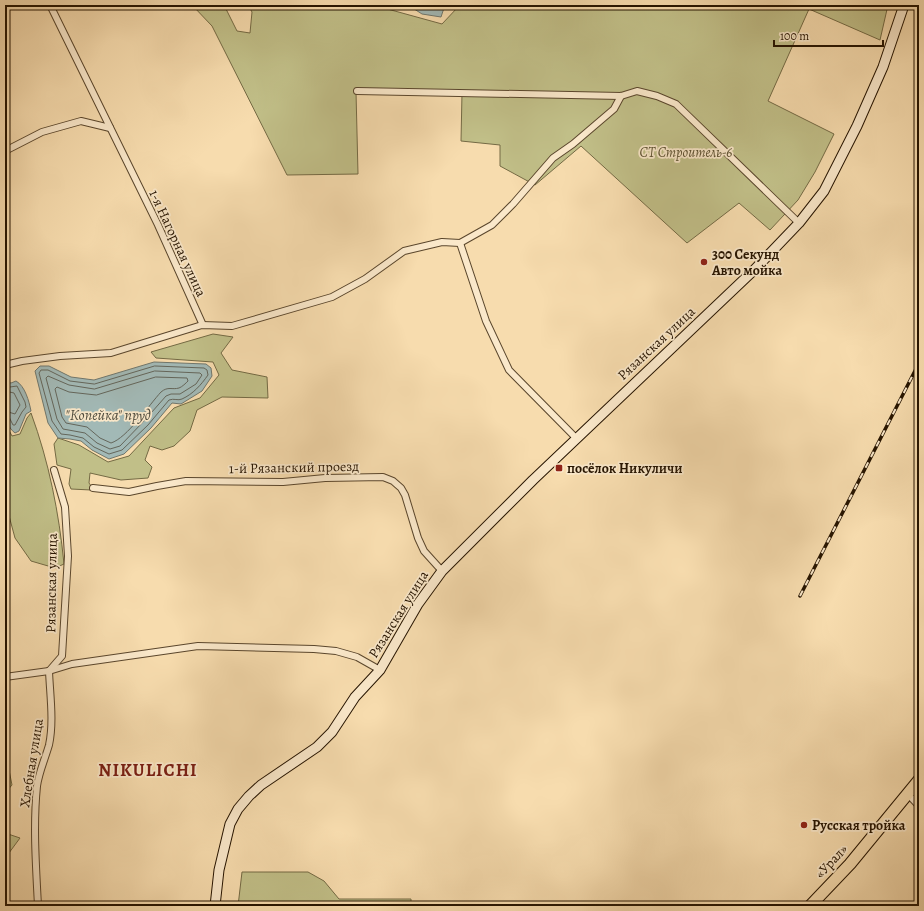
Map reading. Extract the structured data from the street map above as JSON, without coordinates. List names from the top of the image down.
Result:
{
  "streets": {
    "highway": ["«Урал»"],
    "street": [
      "1-я Нагорная улица",
      "Рязанская улица",
      "1-й Рязанский проезд",
      "Хлебная улица"
    ]
  },
  "crossings": [
    ["Рязанская улица", "1-й Рязанский проезд"],
    ["Рязанская улица", "Хлебная улица"]
  ],
  "districts": ["NIKULICHI"],
  "water": ["\"Копейка\" пруд"],
  "parks": ["СТ Строитель-6"],
  "places": {
    "other": ["300 Секунд Авто мойка", "Русская тройка"],
    "transit": ["посёлок Никуличи"]
  },
  "scale_bar": "100 m"
}
